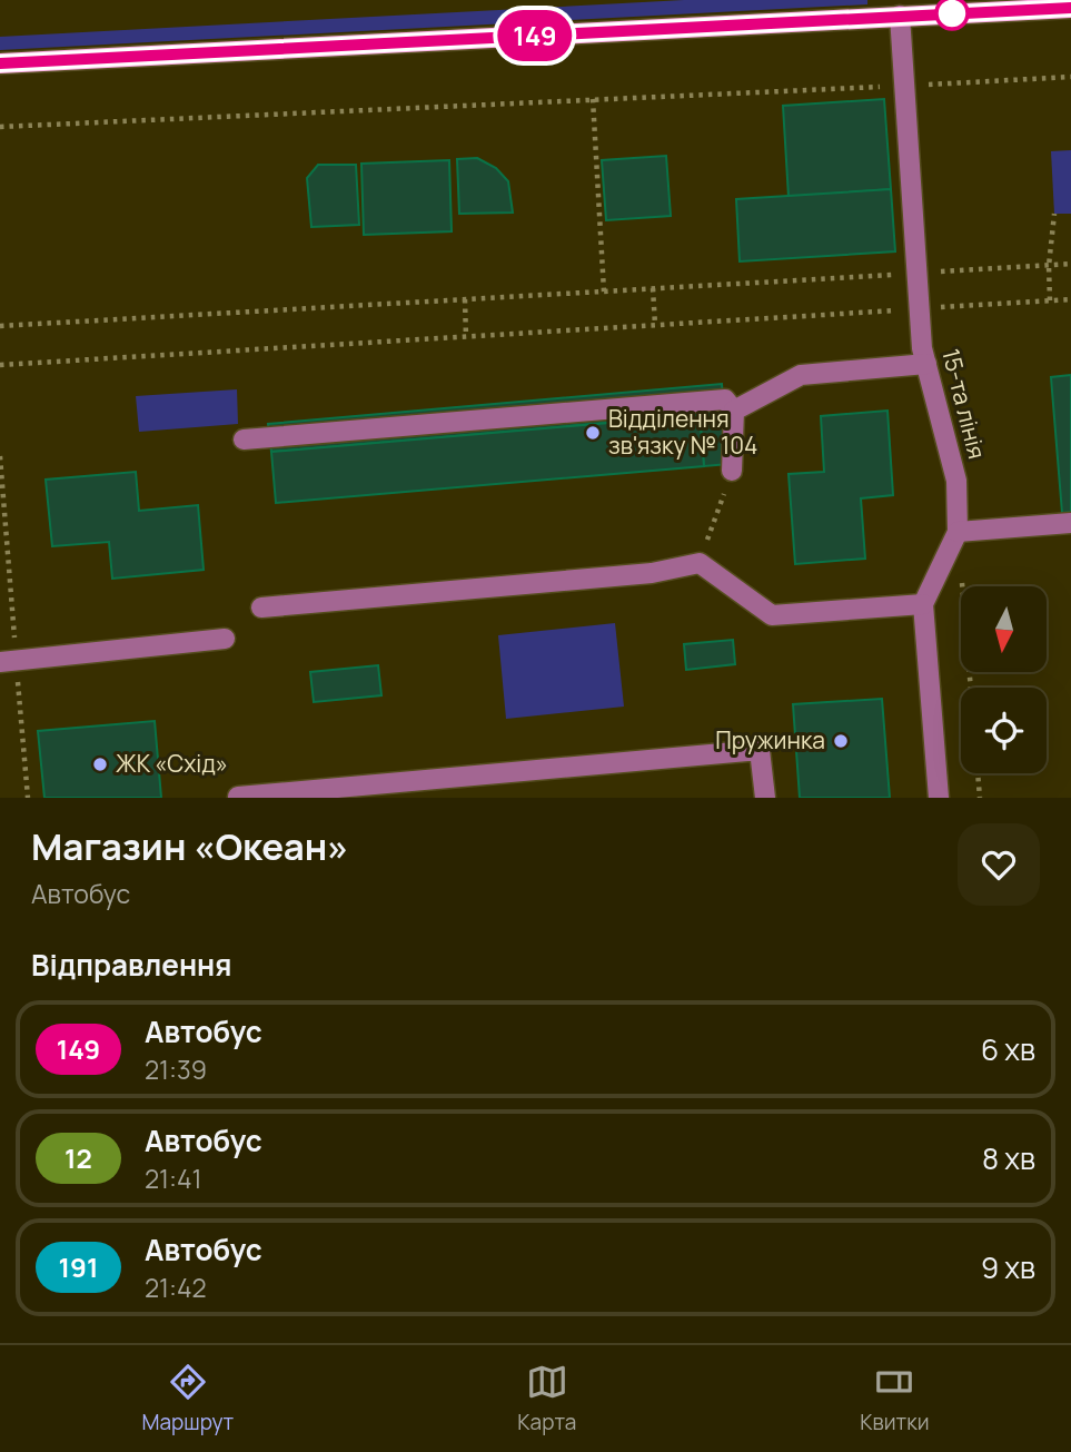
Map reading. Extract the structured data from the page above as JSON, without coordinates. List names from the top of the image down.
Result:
{
  "streets": {
    "street": ["15-та лінія"]
  },
  "places": ["Відділення зв'язку № 104", "Пружинка", "ЖК «Схід»"],
  "lines": ["bus line 149"],
  "north": "bottom",
  "page": {
    "on_map": "149",
    "heading": [
      ["Магазин «Океан»", "Автобус"],
      "Відправлення"
    ],
    "list": [
      {
        "mark": "149",
        "name": "Автобус",
        "note": "21:39",
        "value": "6 хв"
      },
      {
        "mark": "12",
        "name": "Автобус",
        "note": "21:41",
        "value": "8 хв"
      },
      {
        "mark": "191",
        "name": "Автобус",
        "note": "21:42",
        "value": "9 хв"
      }
    ],
    "tabs": ["Маршрут", "Карта", "Квитки"]
  }
}
